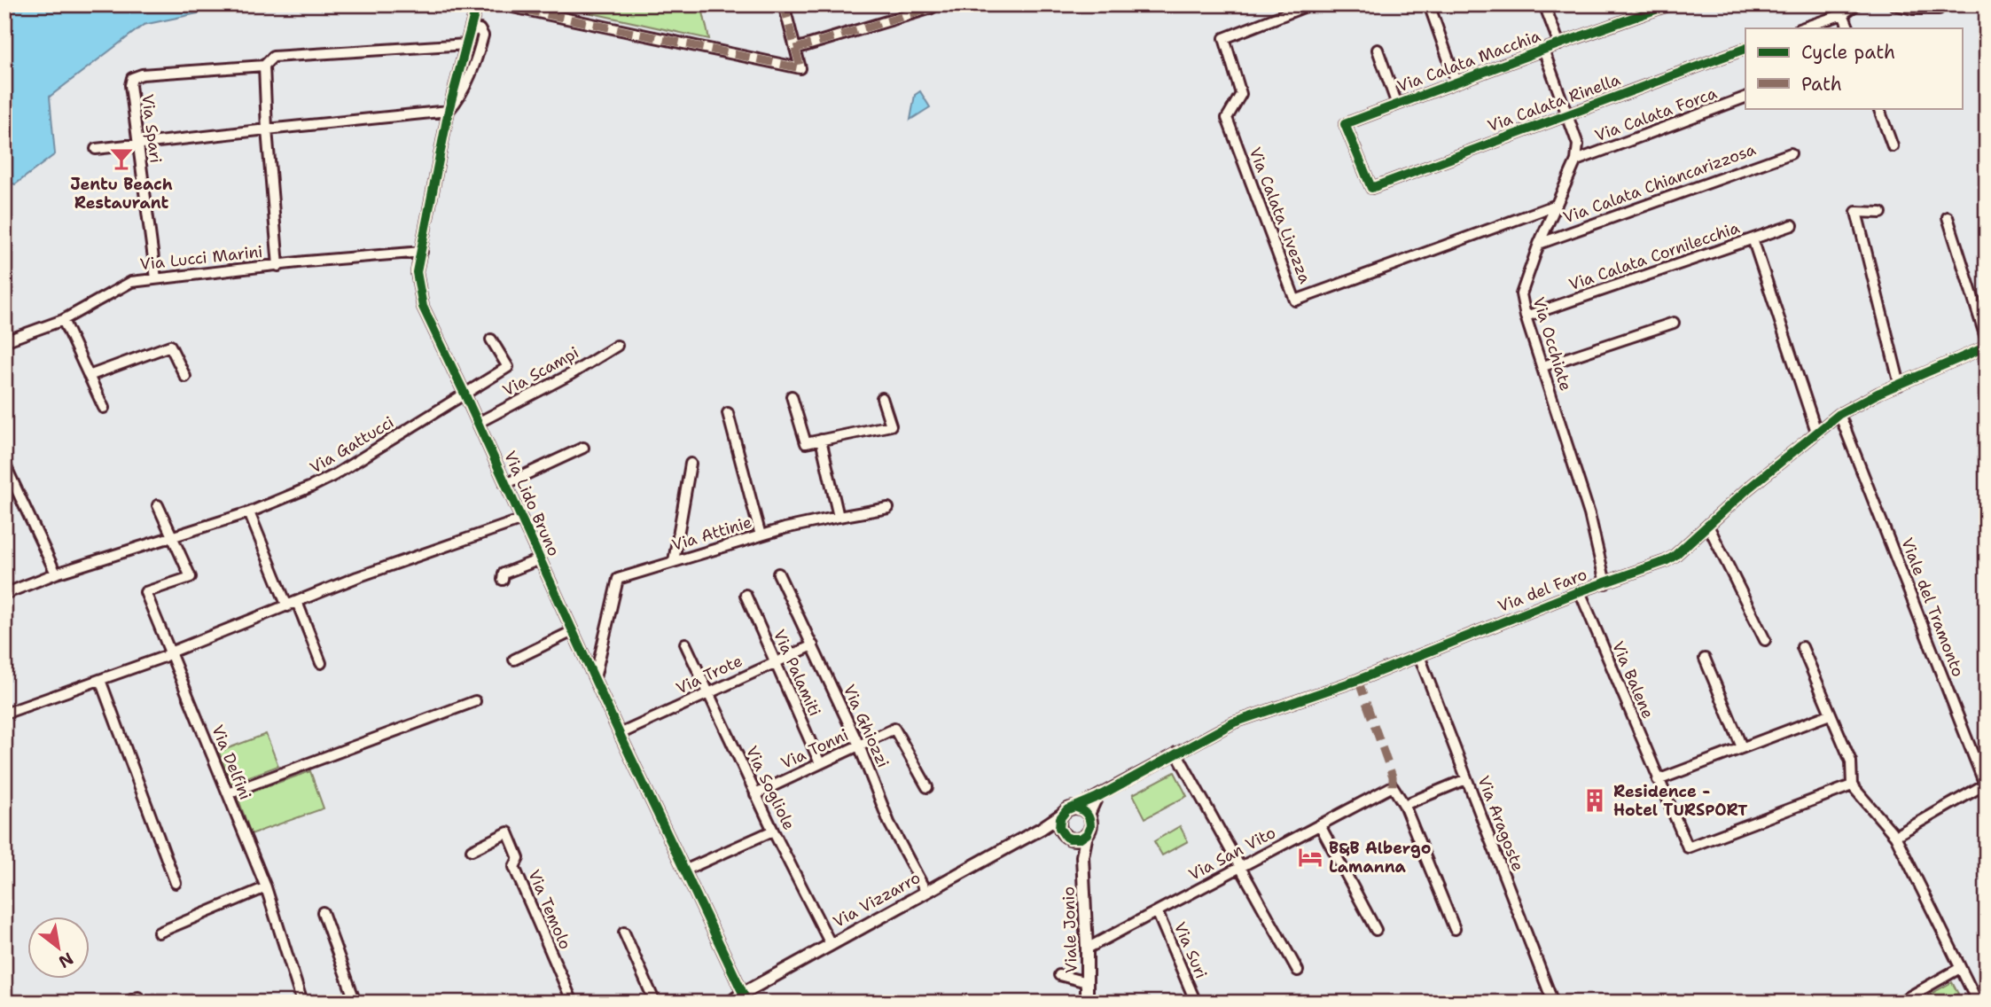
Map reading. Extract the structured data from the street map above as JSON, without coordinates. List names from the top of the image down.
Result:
{
  "streets": {
    "street": [
      "Via Calata Macchia",
      "Via Calata Rinella",
      "Via Calata Forca",
      "Via Spari",
      "Via Calata Chiancarizzosa",
      "Via Calata Livezza",
      "Via Calata Cornilecchia",
      "Via Lucci Marini",
      "Via Occhiate",
      "Via Scampi",
      "Via Gattucci",
      "Via Lido Bruno",
      "Via Attinie",
      "Via del Faro",
      "Viale del Tramonto",
      "Via Palamiti",
      "Via Trote",
      "Via Balene",
      "Via Ghiozzi",
      "Via Tonni",
      "Via Delfini",
      "Via Sogliole",
      "Via Aragoste",
      "Via San Vito",
      "Via Vizzarro",
      "Via Temolo",
      "Viale Jonio",
      "Via Suri"
    ]
  },
  "crossings": [
    ["Via Calata Macchia", "Via Calata Rinella"],
    ["Via Calata Macchia", "Via Occhiate"],
    ["Via Calata Rinella", "Via Occhiate"],
    ["Via Calata Forca", "Via Occhiate"],
    ["Via Spari", "Via Lucci Marini"],
    ["Via Calata Chiancarizzosa", "Via Occhiate"],
    ["Via Calata Livezza", "Via Occhiate"],
    ["Via Calata Cornilecchia", "Via Occhiate"],
    ["Via Lucci Marini", "Via Lido Bruno"],
    ["Via Occhiate", "Via del Faro"],
    ["Via Scampi", "Via Lido Bruno"],
    ["Via Gattucci", "Via Lido Bruno"],
    ["Via Gattucci", "Via Delfini"],
    ["Via Lido Bruno", "Via Attinie"],
    ["Via Lido Bruno", "Via Trote"],
    ["Via Lido Bruno", "Via Vizzarro"],
    ["Via del Faro", "Viale del Tramonto"],
    ["Via del Faro", "Via Balene"],
    ["Via del Faro", "Via Aragoste"],
    ["Via del Faro", "Via Vizzarro"],
    ["Via del Faro", "Viale Jonio"],
    ["Via Palamiti", "Via Trote"],
    ["Via Palamiti", "Via Tonni"],
    ["Via Trote", "Via Ghiozzi"],
    ["Via Trote", "Via Sogliole"],
    ["Via Ghiozzi", "Via Tonni"],
    ["Via Ghiozzi", "Via Vizzarro"],
    ["Via Tonni", "Via Sogliole"],
    ["Via Sogliole", "Via Vizzarro"],
    ["Via San Vito", "Viale Jonio"],
    ["Via San Vito", "Via Suri"],
    ["Via Vizzarro", "Viale Jonio"]
  ],
  "places": {
    "bar": ["Jentu Beach Restaurant"],
    "building": ["Residence - Hotel TURSPORT"],
    "hotel": ["B&B Albergo Lamanna"]
  },
  "legend": ["Cycle path", "Path"],
  "north": "bottom right"
}
